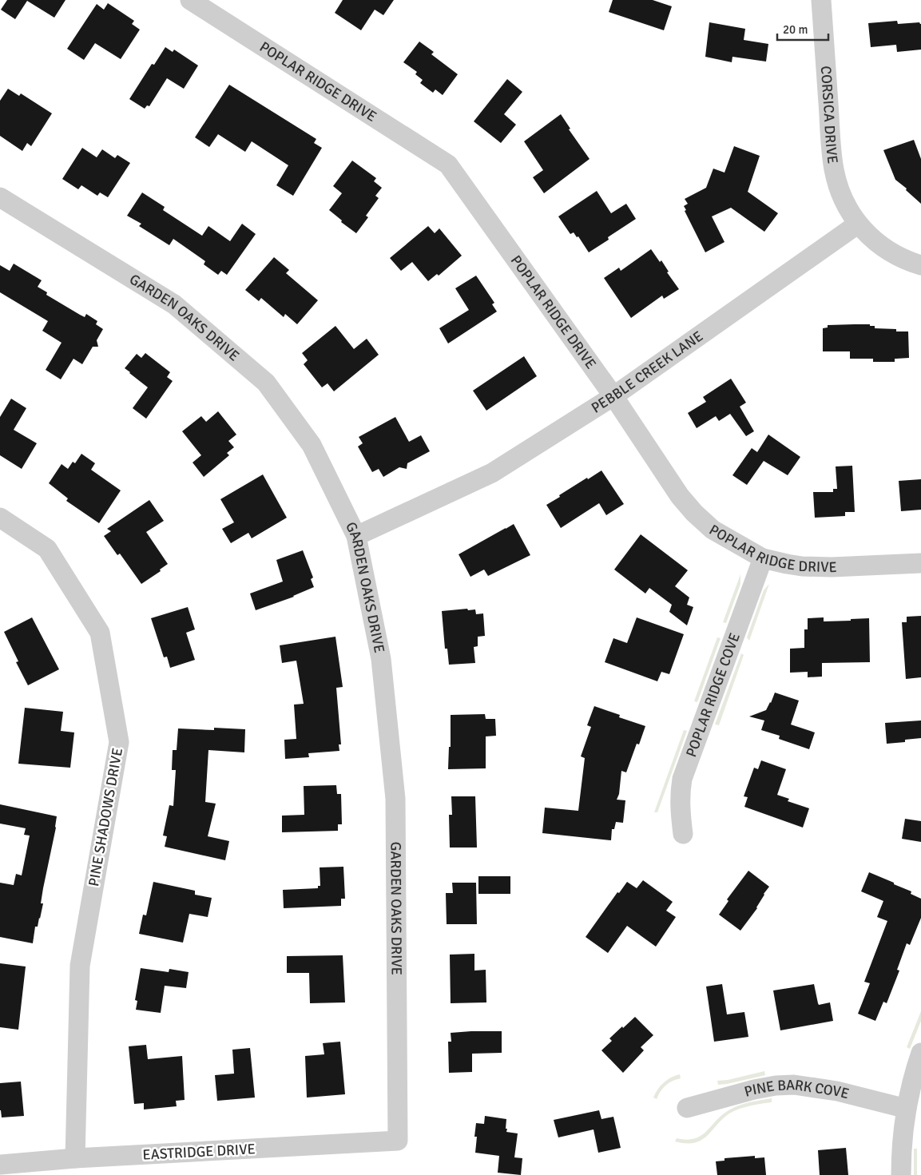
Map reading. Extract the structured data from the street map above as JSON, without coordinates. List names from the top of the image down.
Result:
{
  "streets": {
    "street": [
      "POPLAR RIDGE DRIVE",
      "CORSICA DRIVE",
      "GARDEN OAKS DRIVE",
      "PEBBLE CREEK LANE",
      "POPLAR RIDGE COVE",
      "PINE SHADOWS DRIVE",
      "PINE BARK COVE",
      "EASTRIDGE DRIVE"
    ]
  },
  "crossings": [
    ["POPLAR RIDGE DRIVE", "PEBBLE CREEK LANE"],
    ["POPLAR RIDGE DRIVE", "POPLAR RIDGE COVE"],
    ["CORSICA DRIVE", "PEBBLE CREEK LANE"],
    ["GARDEN OAKS DRIVE", "PEBBLE CREEK LANE"],
    ["GARDEN OAKS DRIVE", "EASTRIDGE DRIVE"],
    ["PINE SHADOWS DRIVE", "EASTRIDGE DRIVE"]
  ],
  "scale_bar": "20 m"
}
